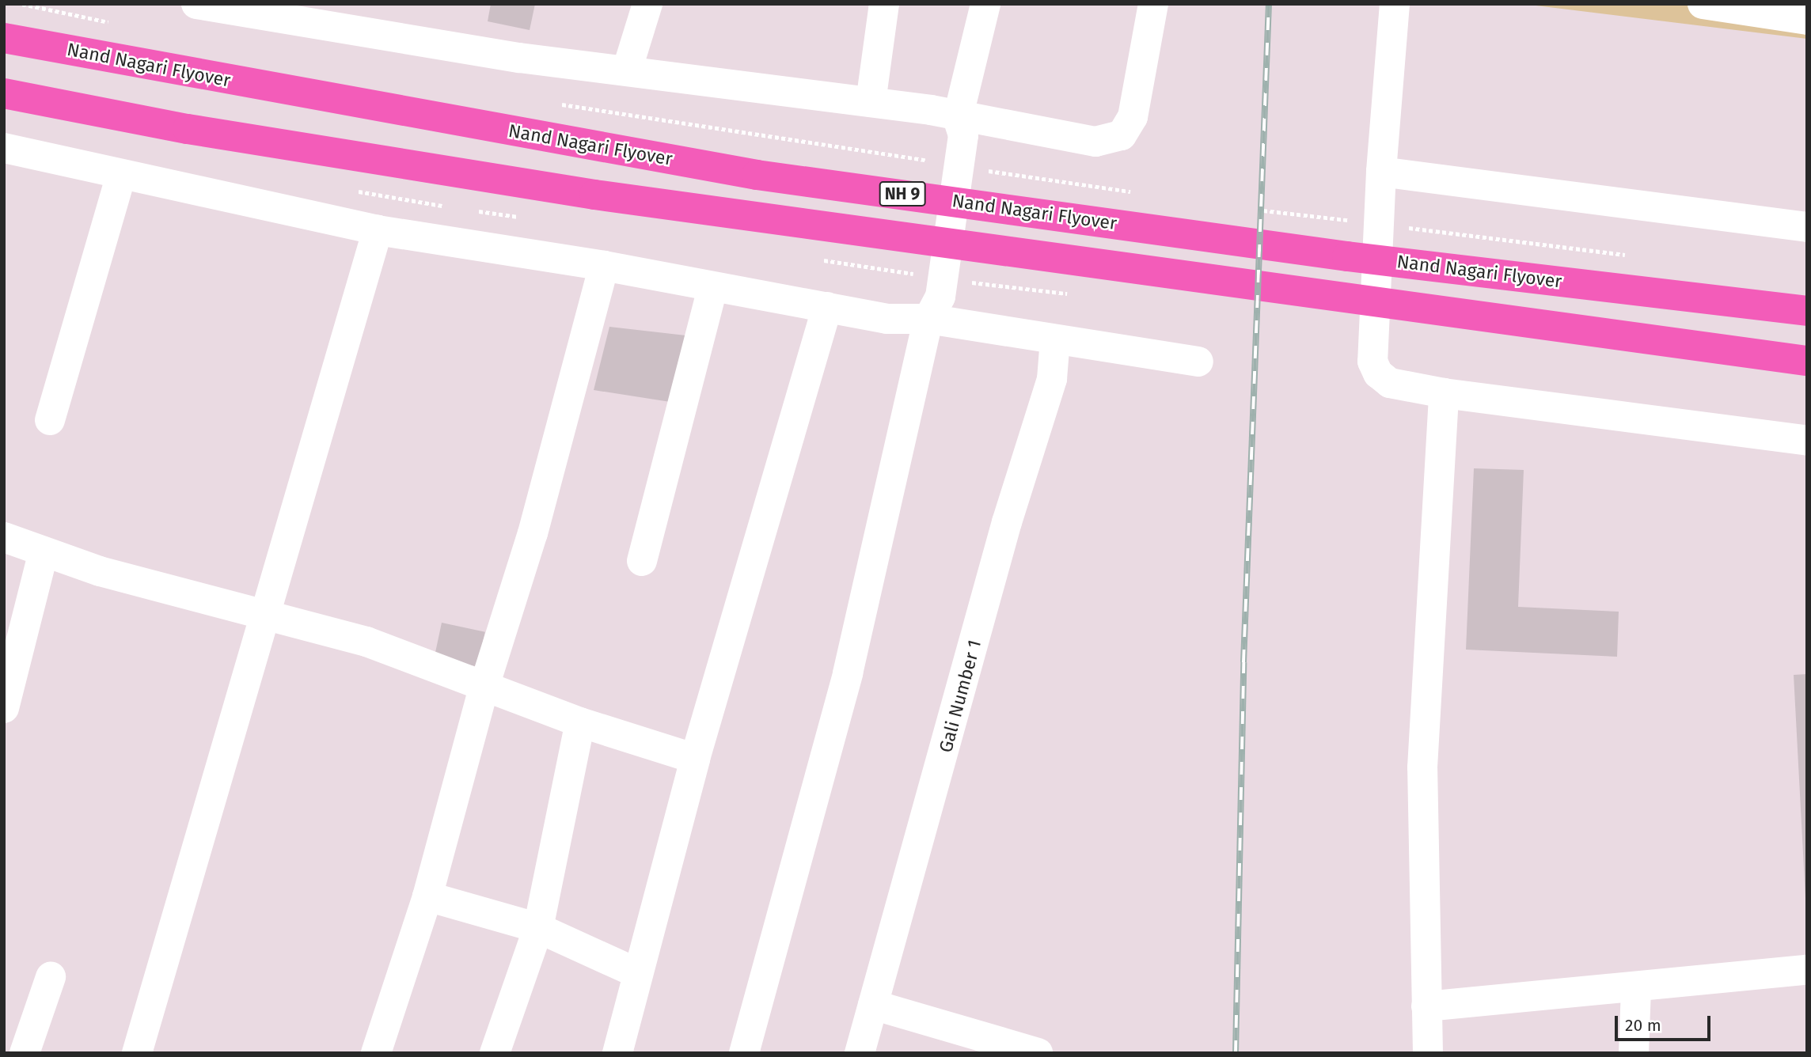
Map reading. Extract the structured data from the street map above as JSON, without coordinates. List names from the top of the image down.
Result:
{
  "streets": {
    "highway": ["Nand Nagari Flyover", "NH 9"],
    "street": ["Gali Number 1"]
  },
  "scale_bar": "20 m"
}
